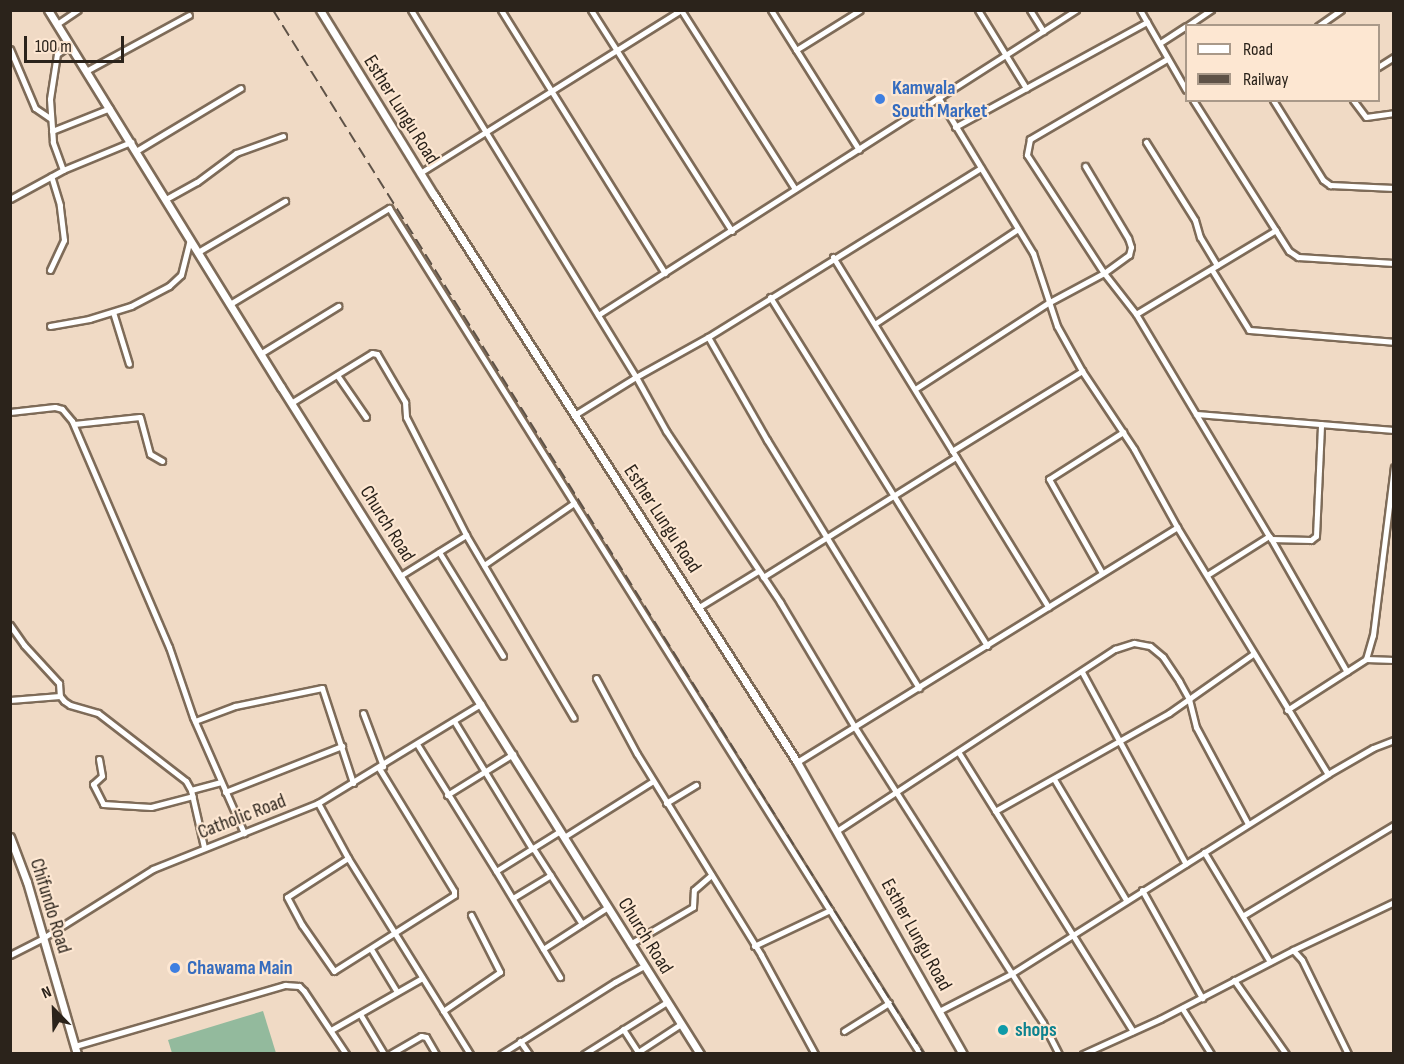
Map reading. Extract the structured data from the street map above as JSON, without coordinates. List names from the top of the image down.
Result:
{
  "streets": {
    "street": [
      "Esther Lungu Road",
      "Church Road",
      "Catholic Road",
      "Chifundo Road"
    ]
  },
  "crossings": [
    ["Church Road", "Catholic Road"],
    ["Catholic Road", "Chifundo Road"]
  ],
  "places": ["Kamwala South Market", "Chawama Main", "shops"],
  "legend": ["Road", "Railway"],
  "scale_bar": "100 m",
  "north": "top left"
}
